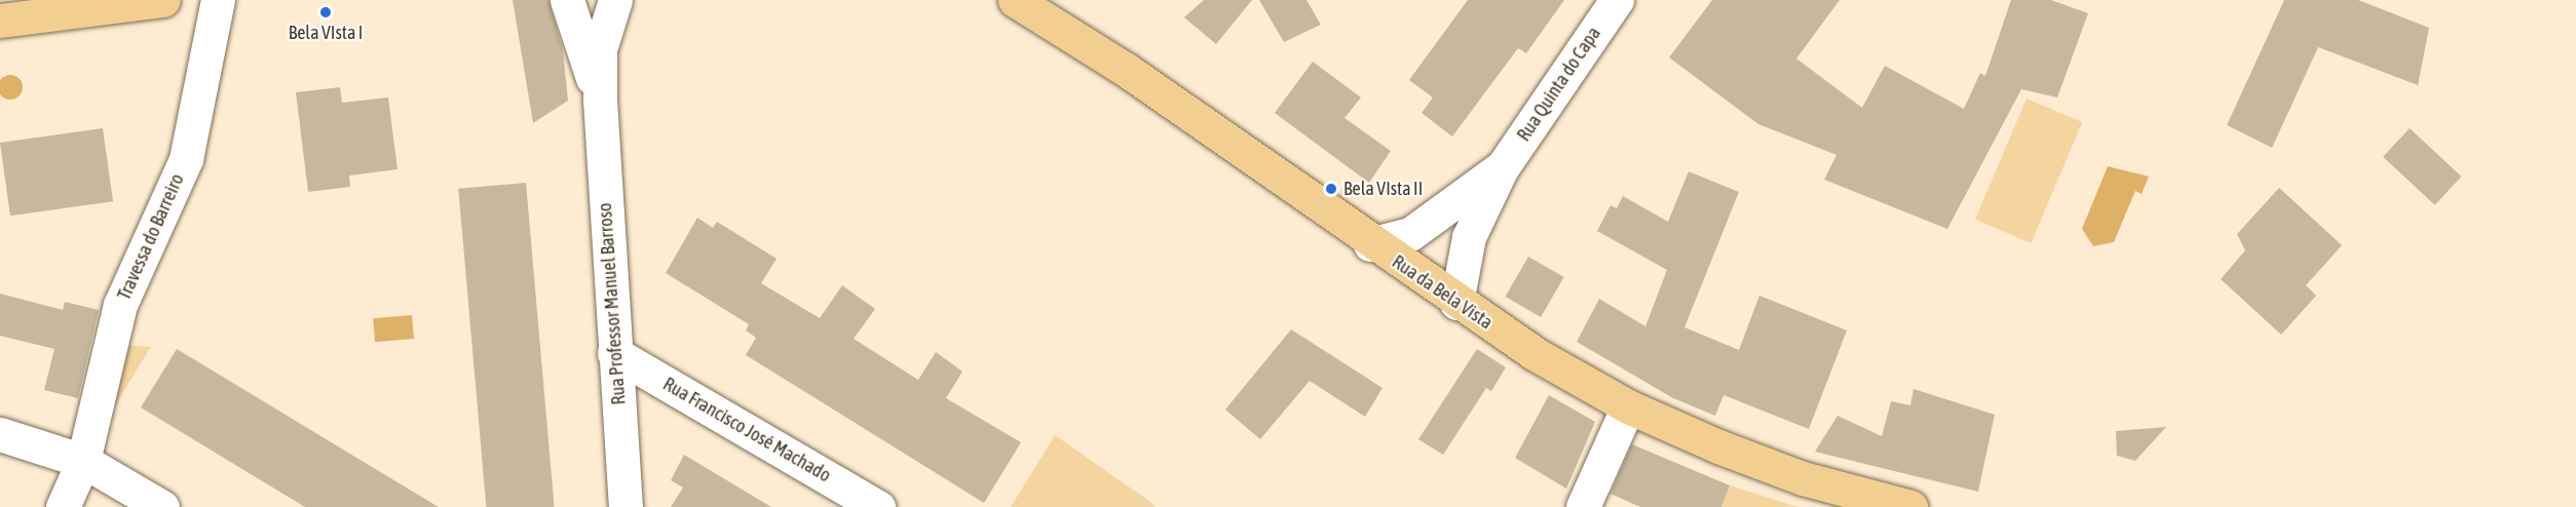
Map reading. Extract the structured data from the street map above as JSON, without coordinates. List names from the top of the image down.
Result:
{
  "streets": {
    "main road": ["Rua da Bela Vista"],
    "street": [
      "Rua Quinta do Capa",
      "Travessa do Barreiro",
      "Rua Professor Manuel Barroso",
      "Rua Francisco José Machado"
    ]
  },
  "crossings": [
    ["Rua Professor Manuel Barroso", "Rua Francisco José Machado"]
  ],
  "places": ["Bela VIsta I", "Bela VIsta II"]
}
